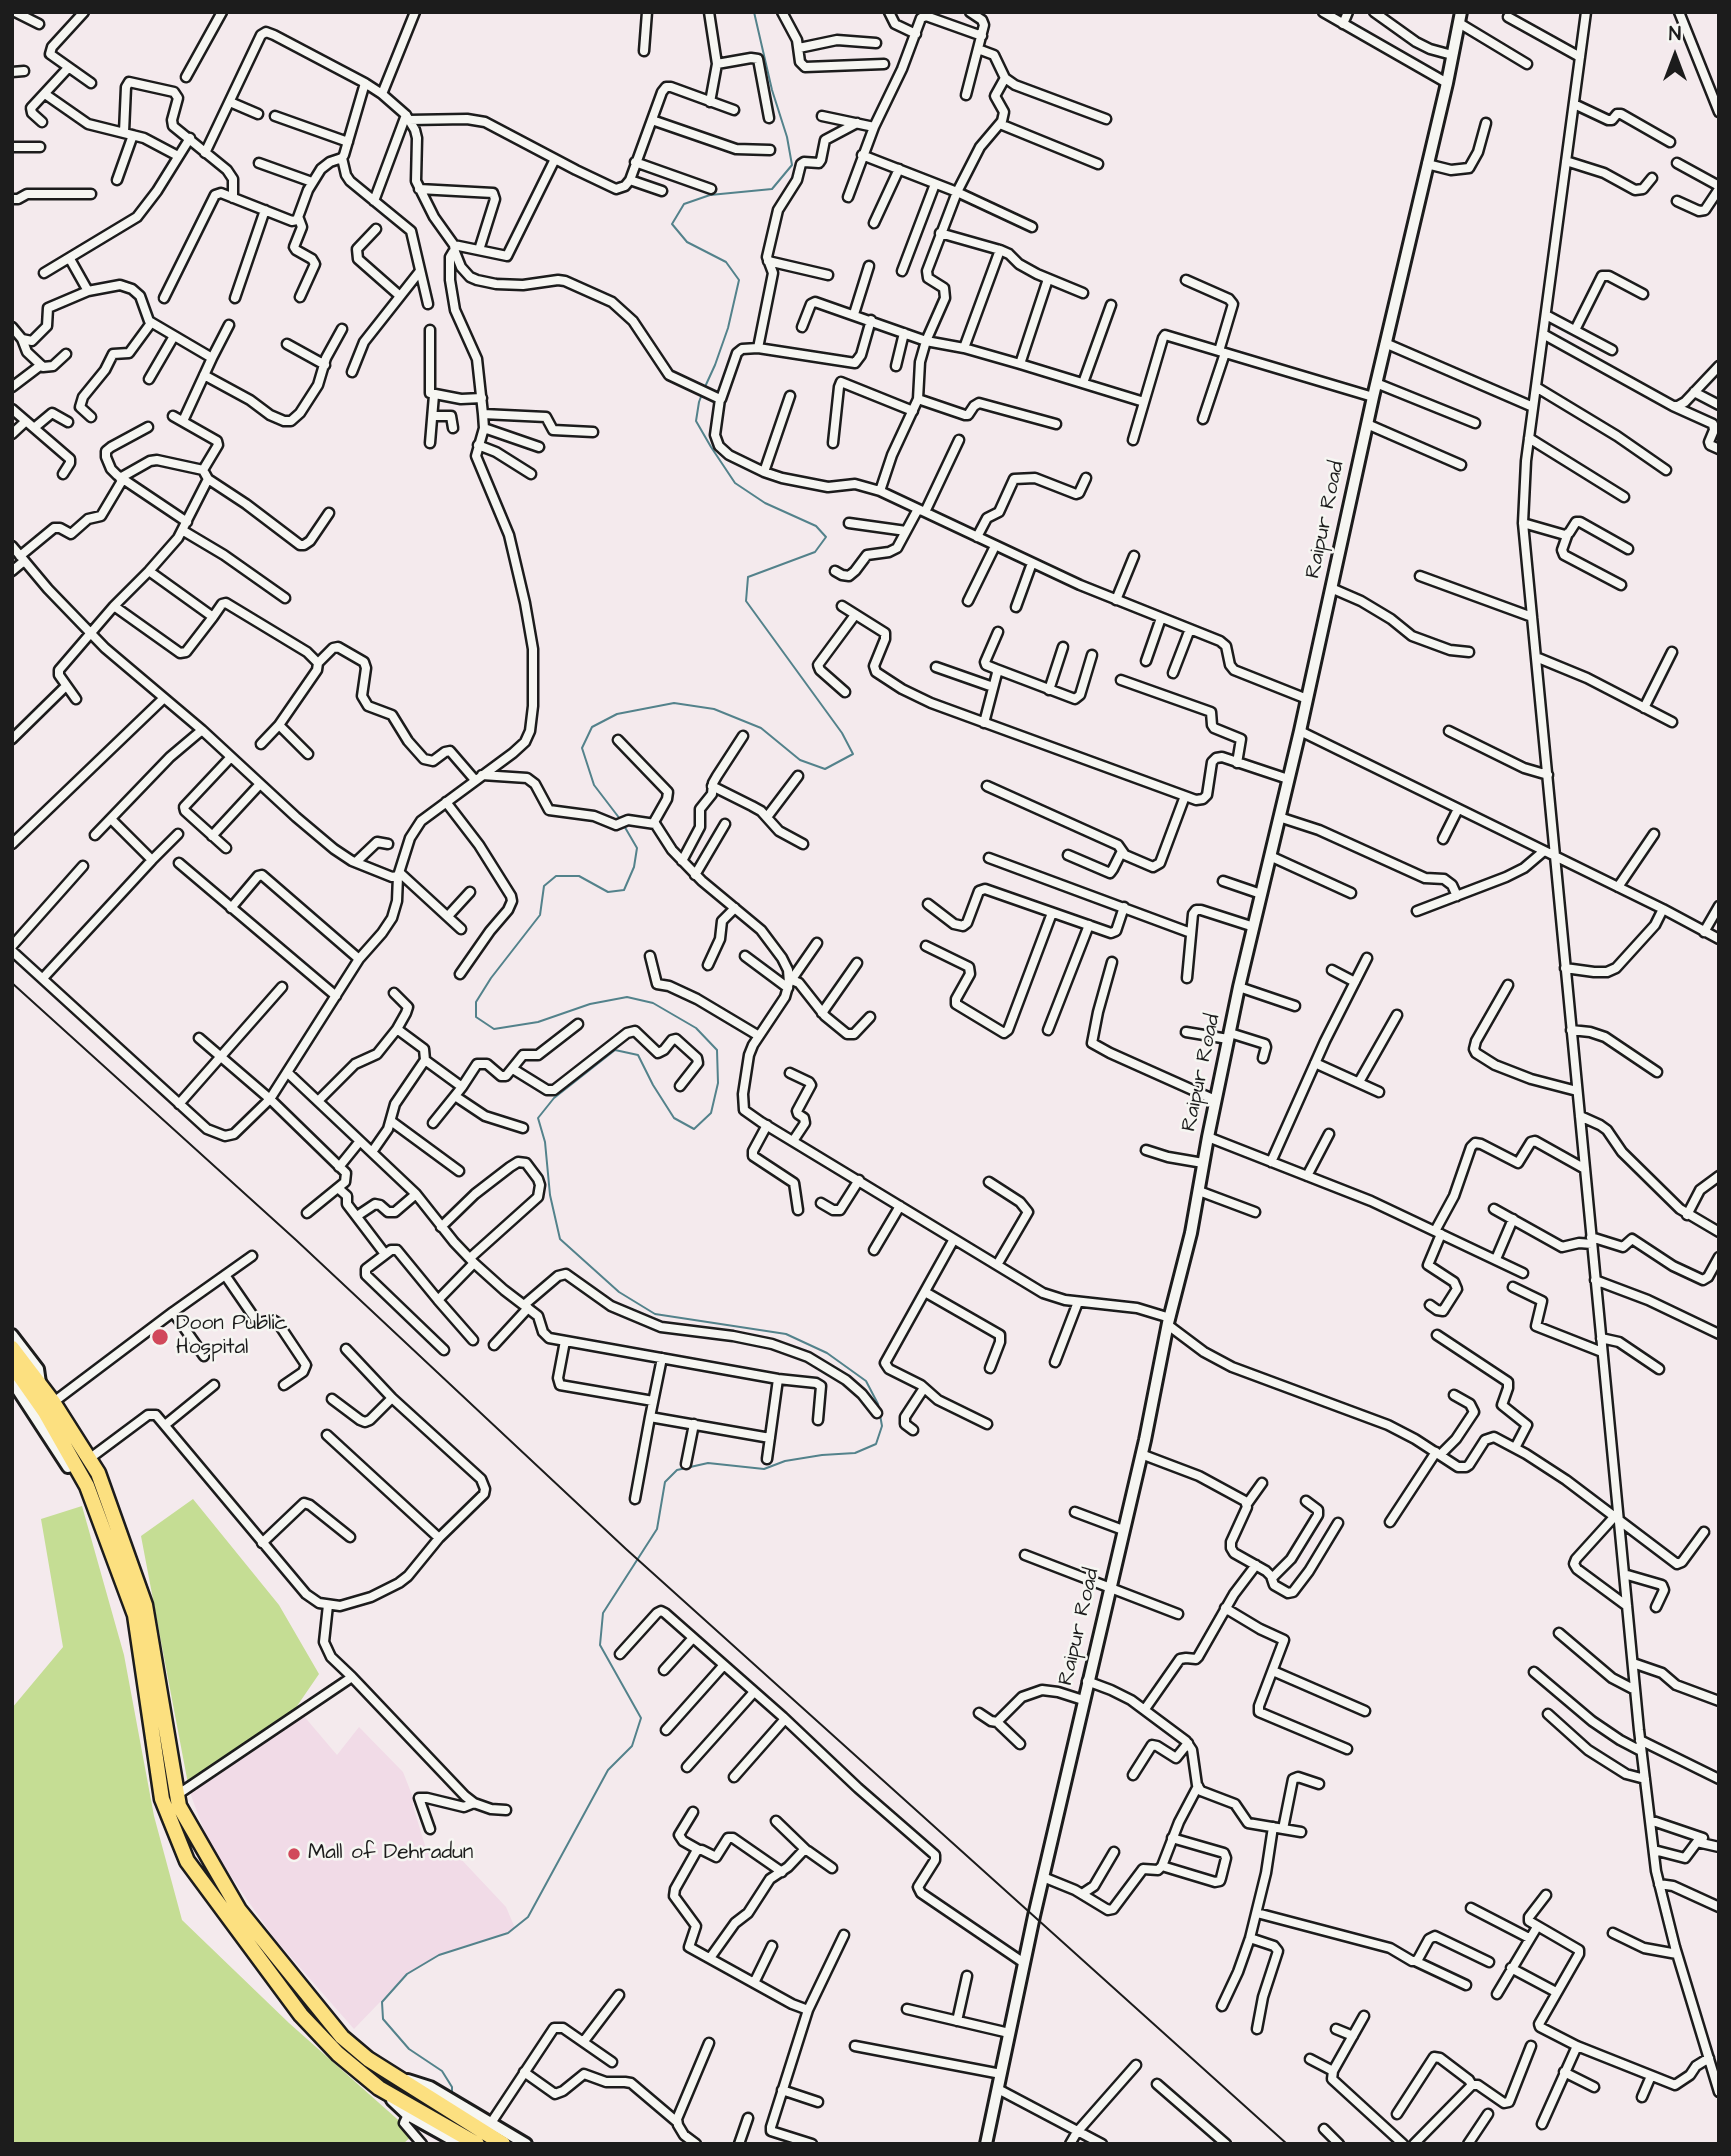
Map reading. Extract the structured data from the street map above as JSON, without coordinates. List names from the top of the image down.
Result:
{
  "streets": {
    "main road": ["Raipur Road"]
  },
  "places": ["Doon Public Hospital", "Mall of Dehradun"],
  "north": "top"
}
